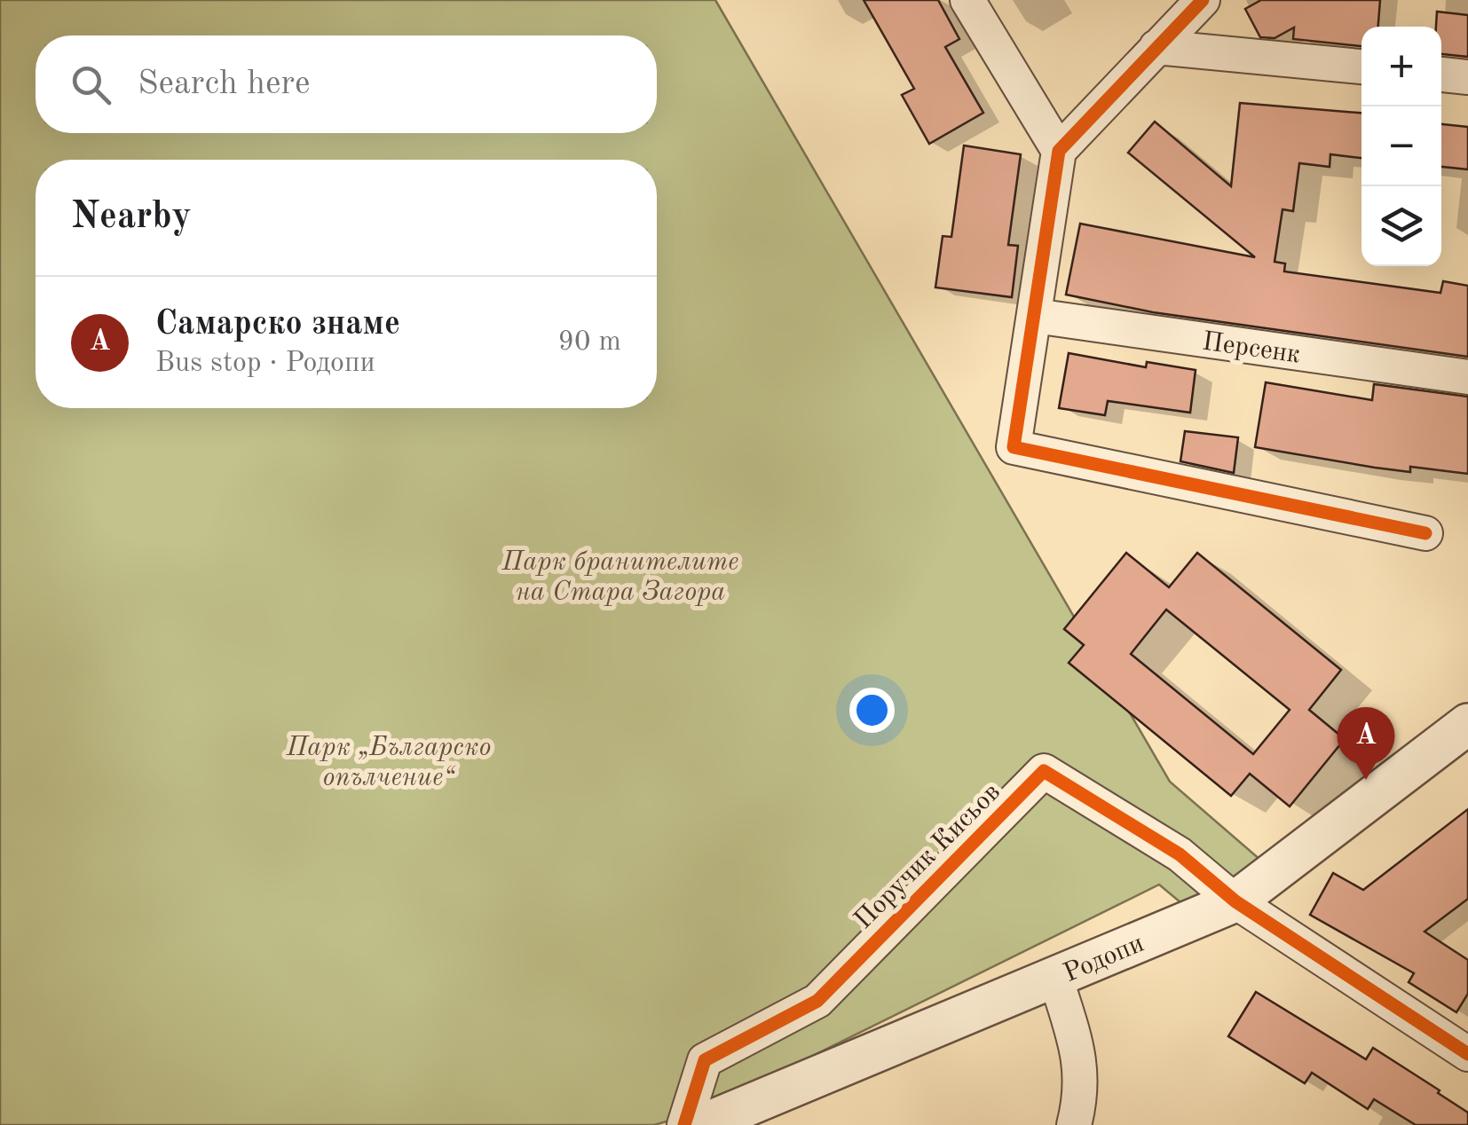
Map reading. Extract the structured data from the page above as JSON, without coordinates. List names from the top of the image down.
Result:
{
  "streets": {
    "street": ["Персенк", "Поручик Кисьов", "Родопи"]
  },
  "crossings": [
    ["Поручик Кисьов", "Родопи"]
  ],
  "parks": ["Парк бранителите на Стара Загора", "Парк „Българско опълчение“"],
  "page": {
    "map_buttons": ["+", "−"],
    "search": "Search here",
    "heading": "Nearby",
    "list": [
      {
        "mark": "A",
        "name": "Самарско знаме",
        "note": "Bus stop · Родопи",
        "value": "90 m"
      }
    ],
    "pins": "A"
  }
}
